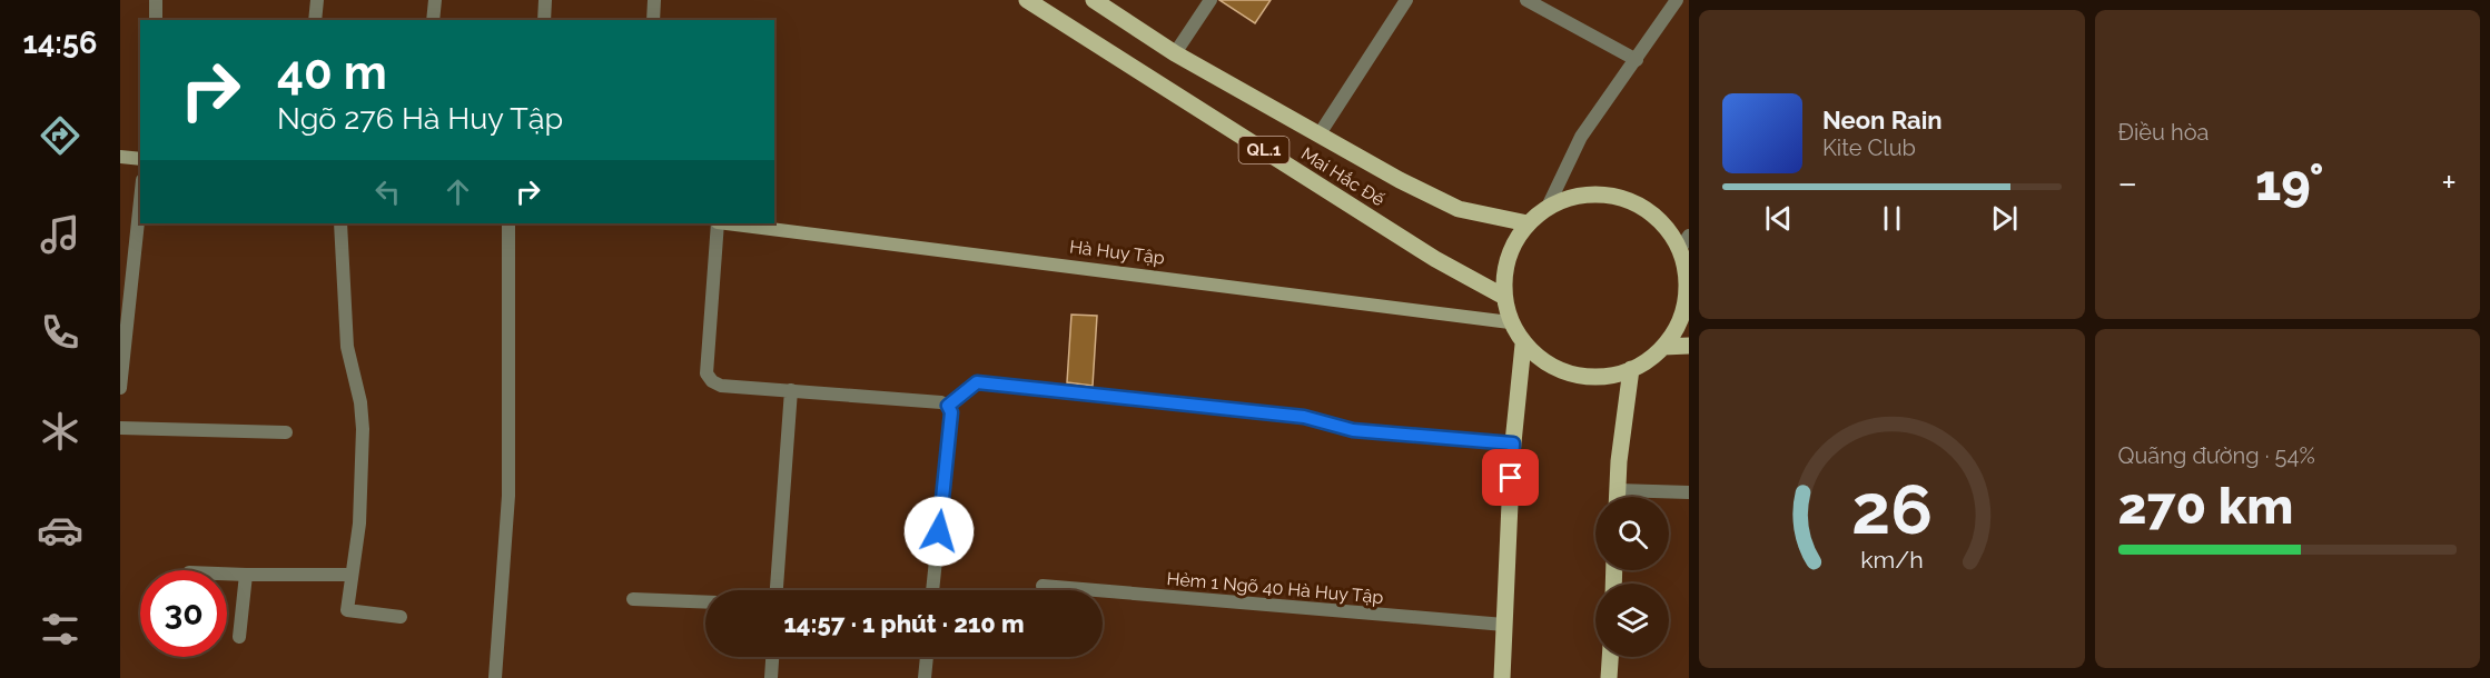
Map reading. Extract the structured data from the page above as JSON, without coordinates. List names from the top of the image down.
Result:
{
  "streets": {
    "main road": ["QL.1", "Mai Hắc Đế", "Hà Huy Tập"],
    "street": ["Hẻm 1 Ngõ 40 Hà Huy Tập"]
  },
  "crossings": [
    ["Mai Hắc Đế", "Hà Huy Tập"]
  ],
  "page": {
    "tabs": "14:56",
    "tile": [
      "Điều hòa",
      ["Quãng đường · 54%", "270 km"]
    ],
    "turn": ["40 m", "Ngõ 276 Hà Huy Tập"],
    "song": ["Neon Rain", "Kite Club"],
    "heat": ["−", "19°", "+"],
    "limit": "30",
    "trip": "14:57 · 1 phút · 210 m",
    "gauge": ["26", "km/h"]
  }
}
